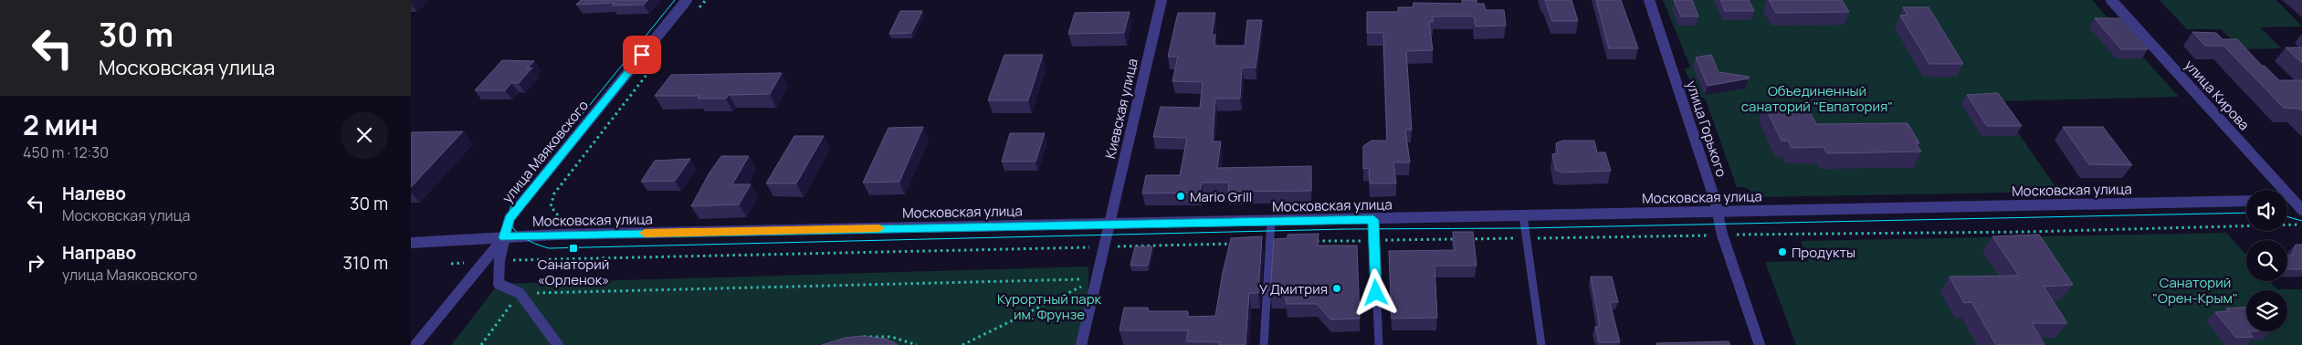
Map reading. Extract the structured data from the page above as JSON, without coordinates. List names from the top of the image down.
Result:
{
  "streets": {
    "street": [
      "улица Кирова",
      "Киевская улица",
      "улица Горького",
      "улица Маяковского",
      "Московская улица"
    ]
  },
  "crossings": [
    ["Киевская улица", "Московская улица"],
    ["улица Горького", "Московская улица"],
    ["улица Маяковского", "Московская улица"]
  ],
  "parks": ["Объединенный санаторий \"Евпатория\"", "Санаторий \"Орен-Крым\"", "Курортный парк им. Фрунзе"],
  "places": {
    "other": ["Mario Grill", "Продукты", "У Дмитрия"],
    "transit": ["Санаторий «Орленок»"]
  },
  "page": {
    "turn": ["30 m", "Московская улица"],
    "heading": ["2 мин", "450 m · 12:30"],
    "list": [
      {
        "name": "Налево",
        "note": "Московская улица",
        "value": "30 m"
      },
      {
        "name": "Направо",
        "note": "улица Маяковского",
        "value": "310 m"
      }
    ]
  }
}
